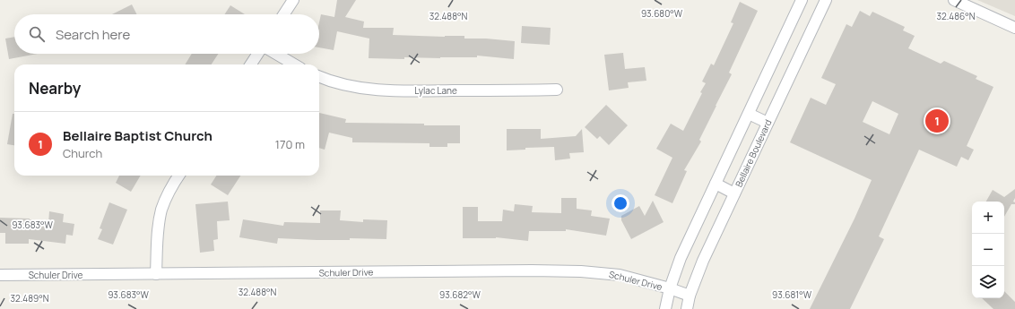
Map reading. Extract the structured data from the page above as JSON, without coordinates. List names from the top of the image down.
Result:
{
  "streets": {
    "street": ["Lylac Lane", "Bellaire Boulevard", "Schuler Drive"]
  },
  "crossings": [
    ["Bellaire Boulevard", "Schuler Drive"]
  ],
  "page": {
    "search": "Search here",
    "heading": "Nearby",
    "pins": "1",
    "list": [
      {
        "mark": "1",
        "name": "Bellaire Baptist Church",
        "note": "Church",
        "value": "170 m"
      }
    ],
    "map_buttons": ["+", "−"]
  },
  "coordinates": [
    "93.680°W",
    "32.488°N",
    "32.486°N",
    "93.683°W",
    "93.682°W",
    "93.681°W",
    "32.489°N"
  ]
}
